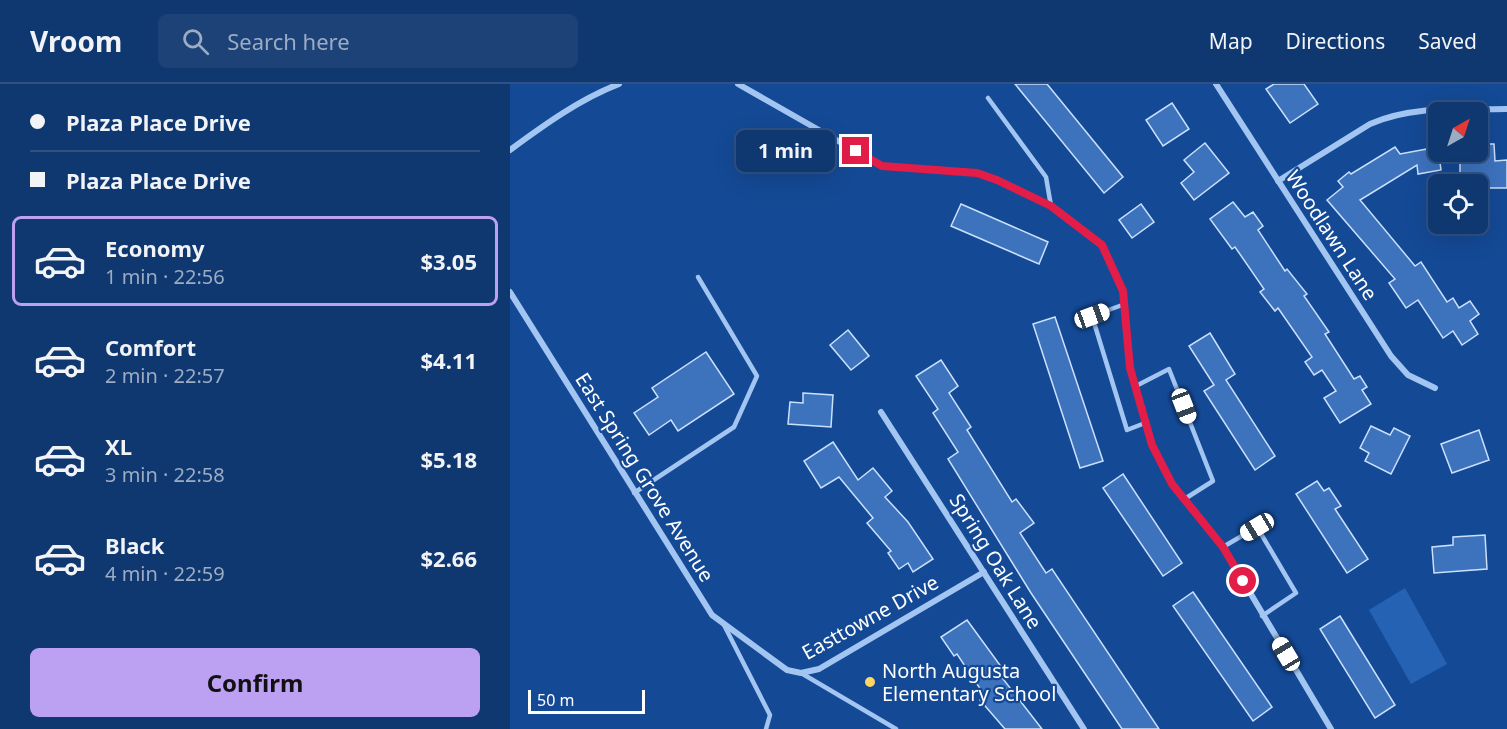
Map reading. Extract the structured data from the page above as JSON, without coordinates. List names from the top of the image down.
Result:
{
  "streets": {
    "street": [
      "Woodlawn Lane",
      "East Spring Grove Avenue",
      "Spring Oak Lane",
      "Easttowne Drive"
    ]
  },
  "crossings": [
    ["East Spring Grove Avenue", "Easttowne Drive"],
    ["Spring Oak Lane", "Easttowne Drive"]
  ],
  "places": ["North Augusta Elementary School"],
  "scale_bar": "50 m",
  "north": "top right",
  "page": {
    "header": "Vroom",
    "search": "Search here",
    "nav": ["Map", "Directions", "Saved"],
    "banner": ["Plaza Place Drive", "Plaza Place Drive"],
    "bubble": "1 min",
    "list": [
      {
        "name": "Economy",
        "note": "1 min · 22:56",
        "value": "$3.05"
      },
      {
        "name": "Comfort",
        "note": "2 min · 22:57",
        "value": "$4.11"
      },
      {
        "name": "XL",
        "note": "3 min · 22:58",
        "value": "$5.18"
      },
      {
        "name": "Black",
        "note": "4 min · 22:59",
        "value": "$2.66"
      }
    ],
    "buttons": "Confirm",
    "scale": "50 m"
  }
}
